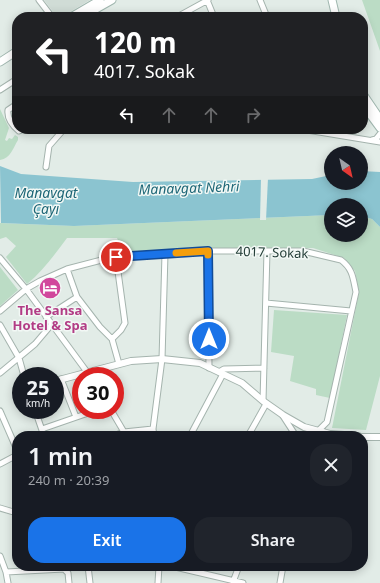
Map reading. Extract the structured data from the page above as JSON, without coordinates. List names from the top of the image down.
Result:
{
  "streets": {
    "street": ["4017. Sokak"]
  },
  "water": ["Manavgat Nehri", "Manavgat Çayı"],
  "places": {
    "hotel": ["The Sansa Hotel & Spa"]
  },
  "north": "bottom right",
  "page": {
    "turn": ["120 m", "4017. Sokak"],
    "speed": "25 km/h",
    "limit": "30",
    "heading": ["1 min", "240 m · 20:39"],
    "buttons": ["Exit", "Share"]
  }
}
